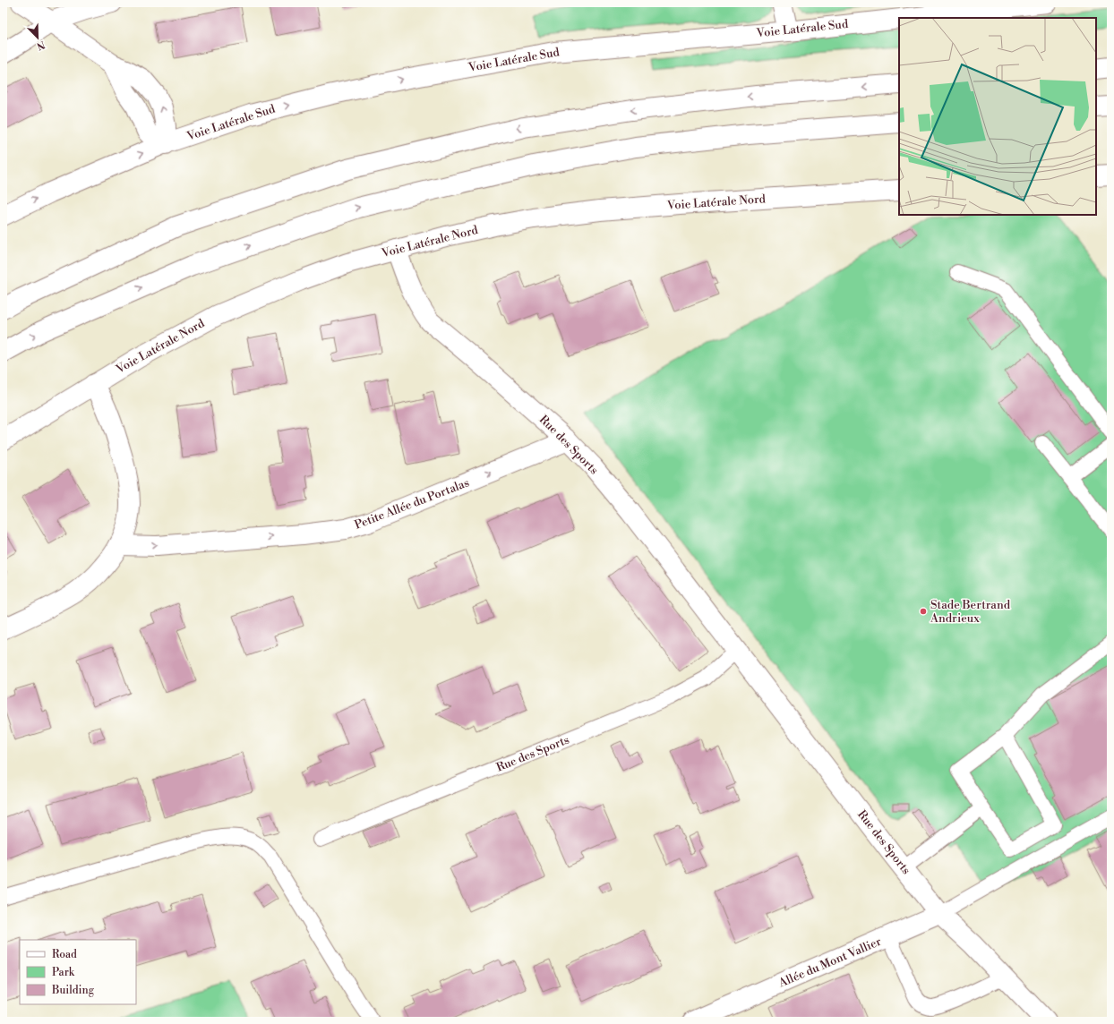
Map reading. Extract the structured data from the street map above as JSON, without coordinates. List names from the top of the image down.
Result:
{
  "streets": {
    "main road": [
      "Voie Latérale Sud",
      "Voie Latérale Nord",
      "Rue des Sports",
      "Petite Allée du Portalas",
      "Allée du Mont Vallier"
    ]
  },
  "crossings": [
    ["Voie Latérale Nord", "Rue des Sports"],
    ["Rue des Sports", "Petite Allée du Portalas"],
    ["Rue des Sports", "Allée du Mont Vallier"]
  ],
  "one_way": ["Petite Allée du Portalas"],
  "places": ["Stade Bertrand Andrieux"],
  "legend": ["Road", "Park", "Building"],
  "north": "bottom right"
}
